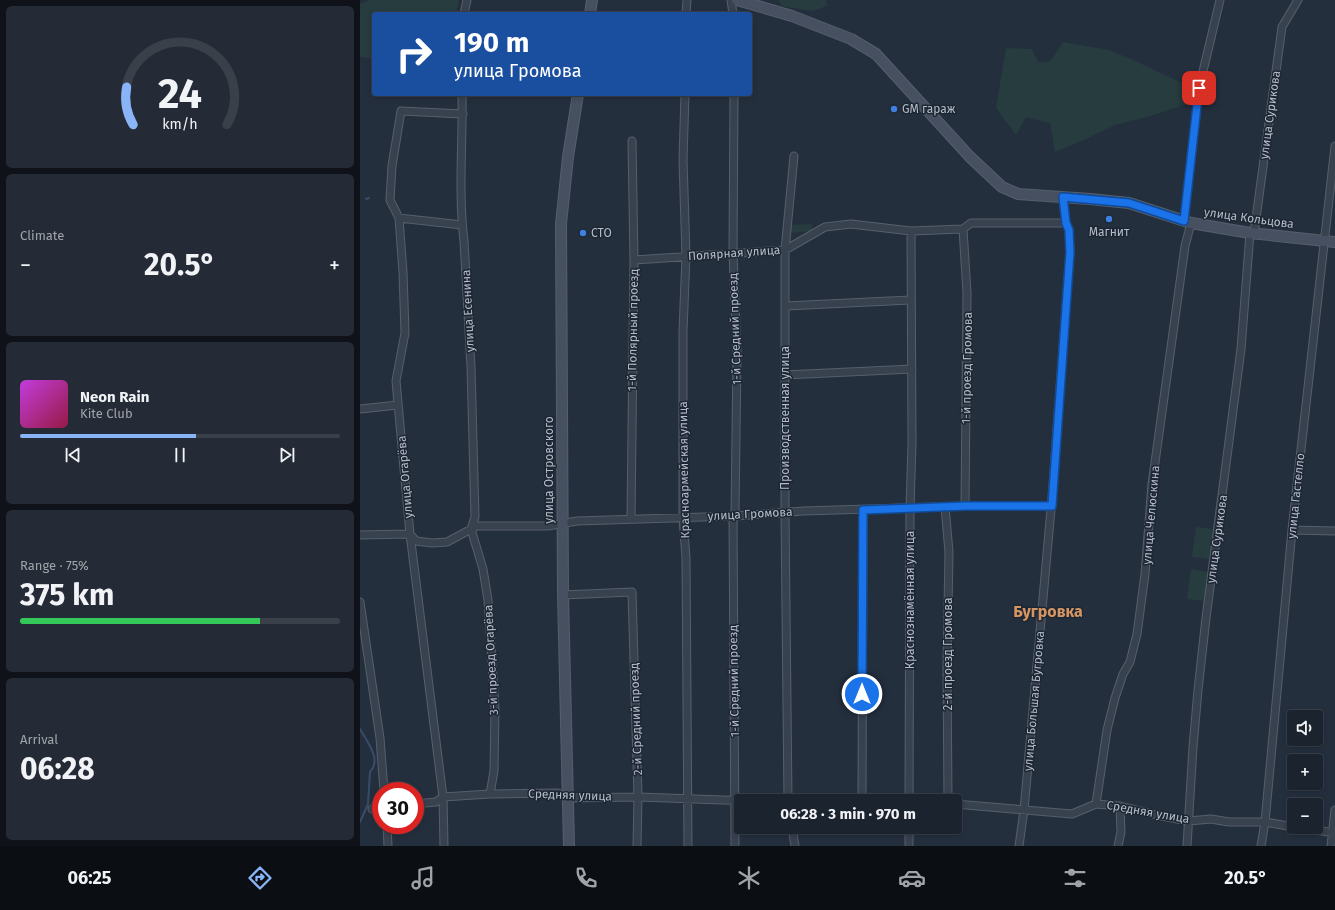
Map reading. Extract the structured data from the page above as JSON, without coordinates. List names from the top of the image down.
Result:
{
  "streets": {
    "street": [
      "улица Сурикова",
      "улица Кольцова",
      "Полярная улица",
      "улица Есенина",
      "1-й Средний проезд",
      "1-й Полярный проезд",
      "1-й проезд Громова",
      "Производственная улица",
      "улица Островского",
      "Красноармейская улица",
      "улица Огарёва",
      "улица Гастелло",
      "улица Громова",
      "улица Челюскина",
      "Краснознамённая улица",
      "2-й проезд Громова",
      "3-й проезд Огарёва",
      "улица Большая Бугровка",
      "2-й Средний проезд",
      "Средняя улица"
    ]
  },
  "crossings": [
    ["улица Сурикова", "улица Кольцова"],
    ["улица Сурикова", "Средняя улица"],
    ["улица Кольцова", "улица Гастелло"],
    ["улица Кольцова", "улица Челюскина"],
    ["улица Кольцова", "улица Большая Бугровка"],
    ["Полярная улица", "1-й Средний проезд"],
    ["Полярная улица", "1-й Полярный проезд"],
    ["Полярная улица", "1-й проезд Громова"],
    ["Полярная улица", "Производственная улица"],
    ["Полярная улица", "Красноармейская улица"],
    ["Полярная улица", "Краснознамённая улица"],
    ["Полярная улица", "улица Большая Бугровка"],
    ["улица Есенина", "улица Огарёва"],
    ["улица Есенина", "улица Громова"],
    ["улица Есенина", "3-й проезд Огарёва"],
    ["1-й Средний проезд", "улица Громова"],
    ["1-й Полярный проезд", "улица Громова"],
    ["1-й проезд Громова", "улица Громова"],
    ["Производственная улица", "улица Громова"],
    ["улица Островского", "улица Громова"],
    ["улица Островского", "2-й Средний проезд"],
    ["улица Островского", "Средняя улица"],
    ["Красноармейская улица", "улица Громова"],
    ["Красноармейская улица", "Средняя улица"],
    ["улица Огарёва", "улица Громова"],
    ["улица Огарёва", "Средняя улица"],
    ["улица Гастелло", "Средняя улица"],
    ["улица Громова", "Краснознамённая улица"],
    ["улица Громова", "2-й проезд Громова"],
    ["улица Громова", "3-й проезд Огарёва"],
    ["улица Громова", "улица Большая Бугровка"],
    ["улица Челюскина", "Средняя улица"],
    ["3-й проезд Огарёва", "Средняя улица"],
    ["улица Большая Бугровка", "Средняя улица"],
    ["2-й Средний проезд", "Средняя улица"]
  ],
  "districts": ["Бугровка"],
  "places": ["GM гараж", "Магнит", "СТО"],
  "page": {
    "turn": ["190 m", "улица Громова"],
    "tile": [
      "Climate",
      ["Range · 75%", "375 km"],
      ["Arrival", "06:28"]
    ],
    "heat": ["−", "20.5°", "+"],
    "song": ["Neon Rain", "Kite Club"],
    "map_buttons": ["+", "−"],
    "limit": "30",
    "trip": "06:28 · 3 min · 970 m",
    "tabs": ["06:25", "20.5°"],
    "gauge": ["24", "km/h"]
  }
}
